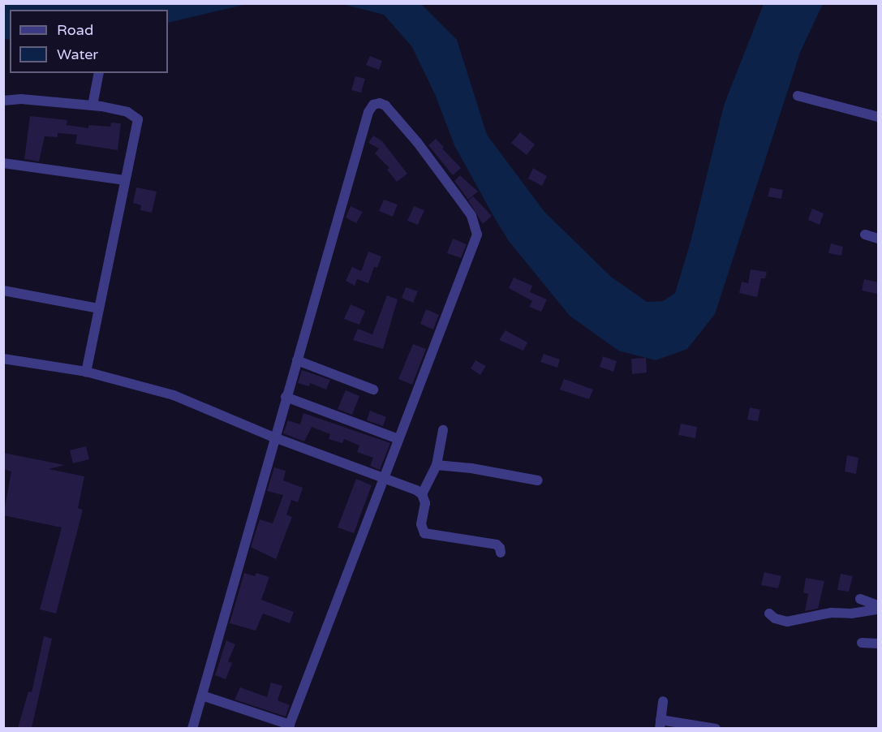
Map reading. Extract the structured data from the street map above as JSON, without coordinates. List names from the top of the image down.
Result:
{
  "legend": ["Road", "Water"]
}
